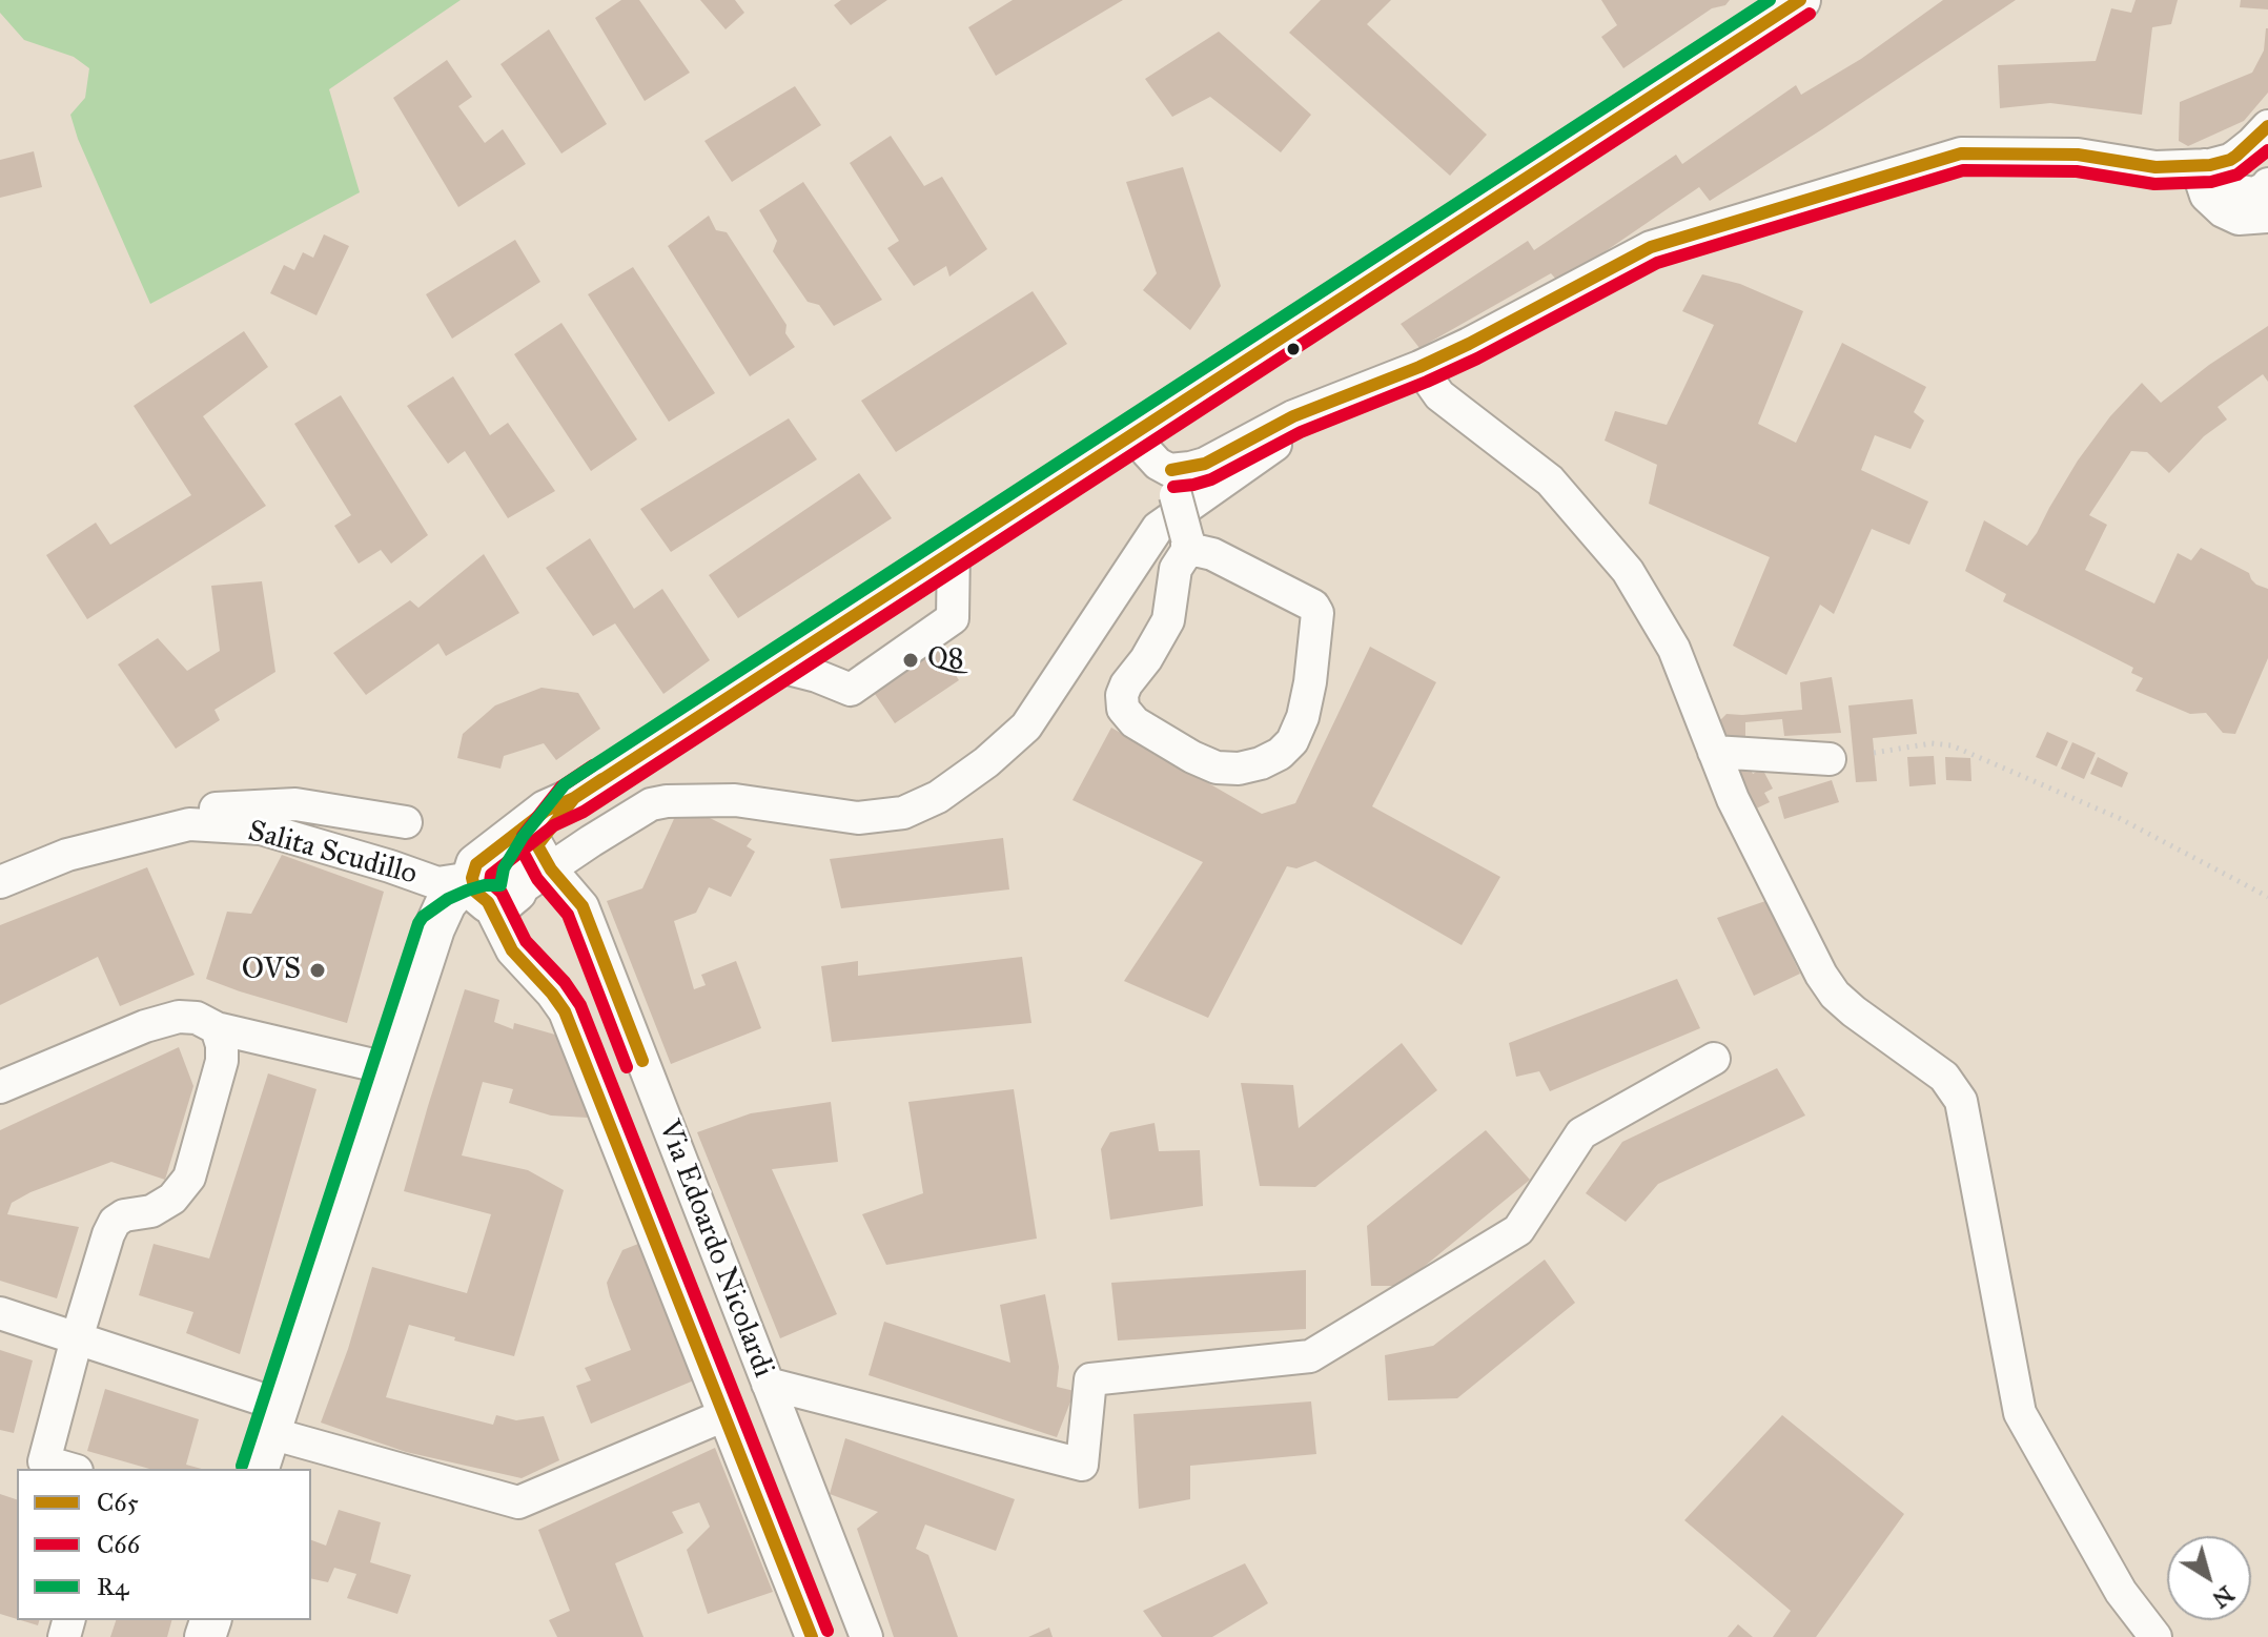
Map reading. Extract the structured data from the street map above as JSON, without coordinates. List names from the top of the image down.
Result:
{
  "streets": {
    "street": ["Salita Scudillo", "Via Edoardo Nicolardi"]
  },
  "crossings": [
    ["Salita Scudillo", "Via Edoardo Nicolardi"]
  ],
  "places": ["Q8", "OVS"],
  "lines": ["transit line C65", "transit line R4", "transit line C66"],
  "legend": ["C65", "C66", "R4"],
  "north": "bottom right"
}
